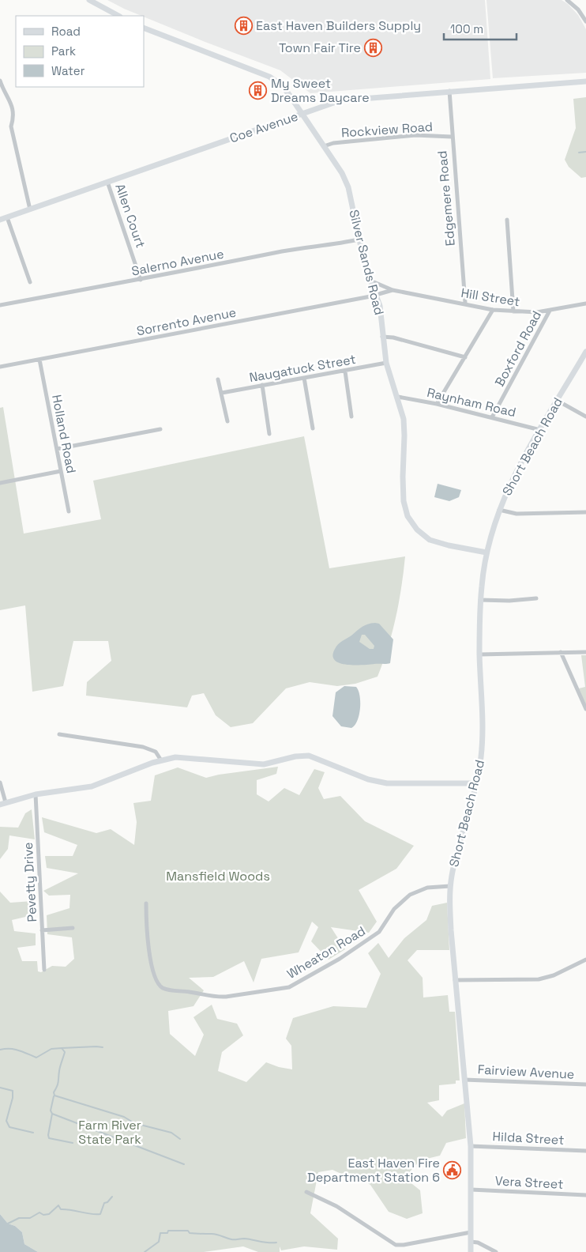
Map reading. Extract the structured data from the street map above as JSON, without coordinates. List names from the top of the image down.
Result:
{
  "streets": {
    "main road": ["Coe Avenue", "Silver Sands Road", "Short Beach Road"],
    "street": [
      "Rockview Road",
      "Edgemere Road",
      "Allen Court",
      "Salerno Avenue",
      "Hill Street",
      "Sorrento Avenue",
      "Boxford Road",
      "Naugatuck Street",
      "Raynham Road",
      "Holland Road",
      "Pevetty Drive",
      "Wheaton Road",
      "Fairview Avenue",
      "Hilda Street",
      "Vera Street"
    ]
  },
  "crossings": [
    ["Coe Avenue", "Edgemere Road"],
    ["Coe Avenue", "Allen Court"],
    ["Coe Avenue", "Silver Sands Road"],
    ["Rockview Road", "Edgemere Road"],
    ["Rockview Road", "Silver Sands Road"],
    ["Edgemere Road", "Hill Street"],
    ["Allen Court", "Salerno Avenue"],
    ["Salerno Avenue", "Silver Sands Road"],
    ["Silver Sands Road", "Hill Street"],
    ["Silver Sands Road", "Sorrento Avenue"],
    ["Silver Sands Road", "Naugatuck Street"],
    ["Silver Sands Road", "Raynham Road"],
    ["Silver Sands Road", "Short Beach Road"],
    ["Hill Street", "Sorrento Avenue"],
    ["Hill Street", "Boxford Road"],
    ["Sorrento Avenue", "Holland Road"],
    ["Boxford Road", "Raynham Road"],
    ["Raynham Road", "Short Beach Road"],
    ["Short Beach Road", "Wheaton Road"],
    ["Short Beach Road", "Fairview Avenue"],
    ["Short Beach Road", "Hilda Street"],
    ["Short Beach Road", "Vera Street"]
  ],
  "parks": ["Mansfield Woods", "Farm River State Park"],
  "places": {
    "building": ["East Haven Builders Supply", "Town Fair Tire", "My Sweet Dreams Daycare"],
    "public building": ["East Haven Fire Department Station 6"]
  },
  "legend": ["Road", "Park", "Water"],
  "scale_bar": "100 m"
}
